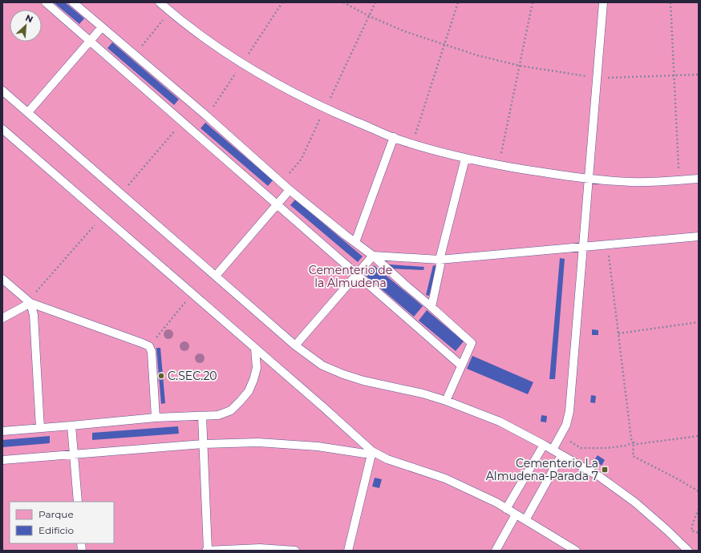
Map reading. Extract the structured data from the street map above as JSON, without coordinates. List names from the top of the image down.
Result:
{
  "parks": ["Cementerio de la Almudena"],
  "places": {
    "other": ["C.SEC.20"],
    "transit": ["Cementerio La Almudena-Parada 7"]
  },
  "legend": ["Parque", "Edificio"],
  "north": "top right"
}
